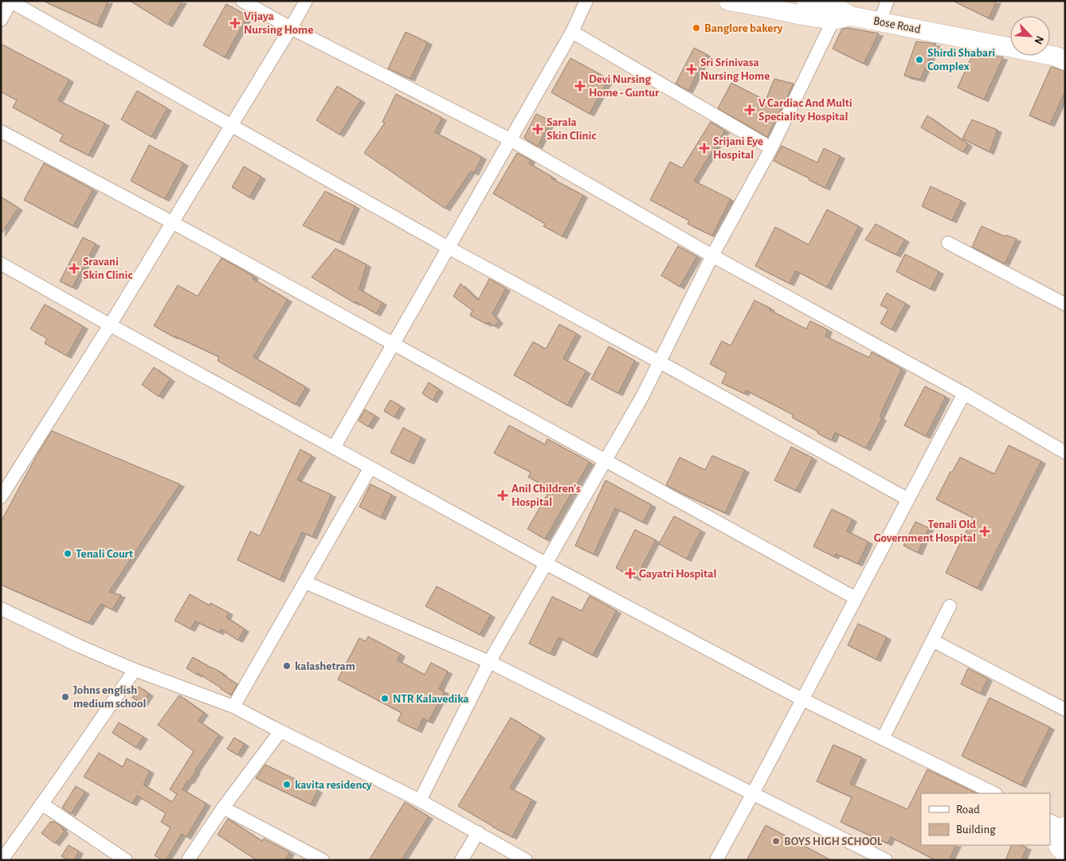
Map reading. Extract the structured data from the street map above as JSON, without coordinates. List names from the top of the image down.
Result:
{
  "streets": {
    "main road": ["Bose Road"]
  },
  "places": {
    "health": [
      "Vijaya Nursing Home",
      "Sri Srinivasa Nursing Home",
      "Devi Nursing Home - Guntur",
      "V Cardiac And Multi Speciality Hospital",
      "Sarala Skin Clinic",
      "Srijani Eye Hospital",
      "Sravani Skin Clinic",
      "Anil Children's Hospital",
      "Tenali Old Government Hospital",
      "Gayatri Hospital"
    ],
    "other": [
      "Banglore bakery",
      "Shirdi Shabari Complex",
      "Tenali Court",
      "kalashetram",
      "Johns english medium school",
      "NTR Kalavedika",
      "kavita residency",
      "BOYS HIGH SCHOOL"
    ]
  },
  "legend": ["Road", "Building"],
  "north": "bottom right"
}
